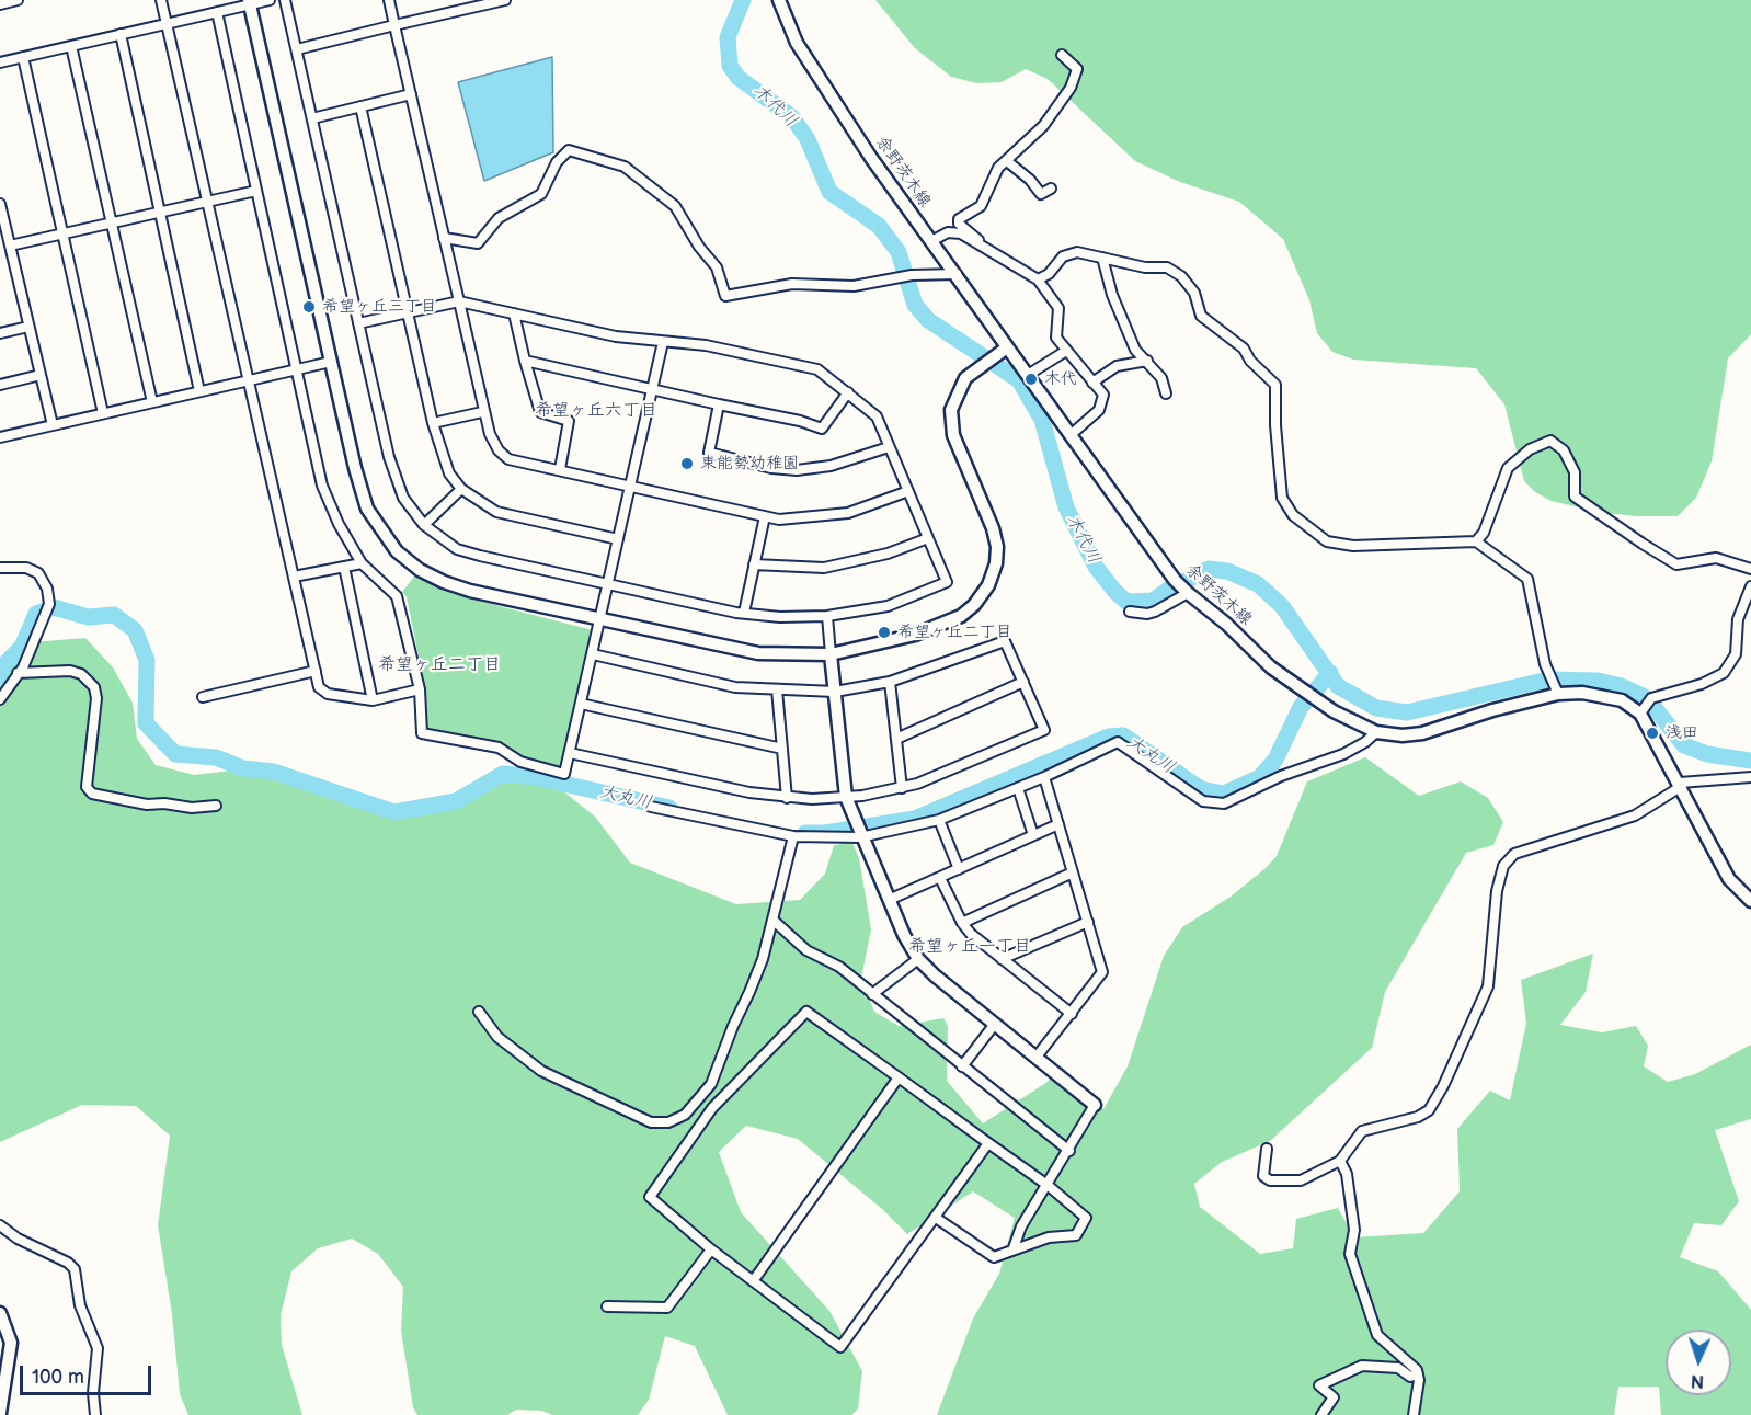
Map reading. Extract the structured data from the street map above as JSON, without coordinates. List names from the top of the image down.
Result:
{
  "streets": {
    "street": ["余野茨木線"]
  },
  "districts": ["希望ヶ丘六丁目", "希望ヶ丘二丁目", "希望ヶ丘一丁目"],
  "water": ["木代川", "大丸川"],
  "places": [
    "希望ヶ丘三丁目",
    "木代",
    "東能勢幼稚園",
    "希望ヶ丘二丁目",
    "浅田"
  ],
  "scale_bar": "100 m",
  "north": "bottom"
}
